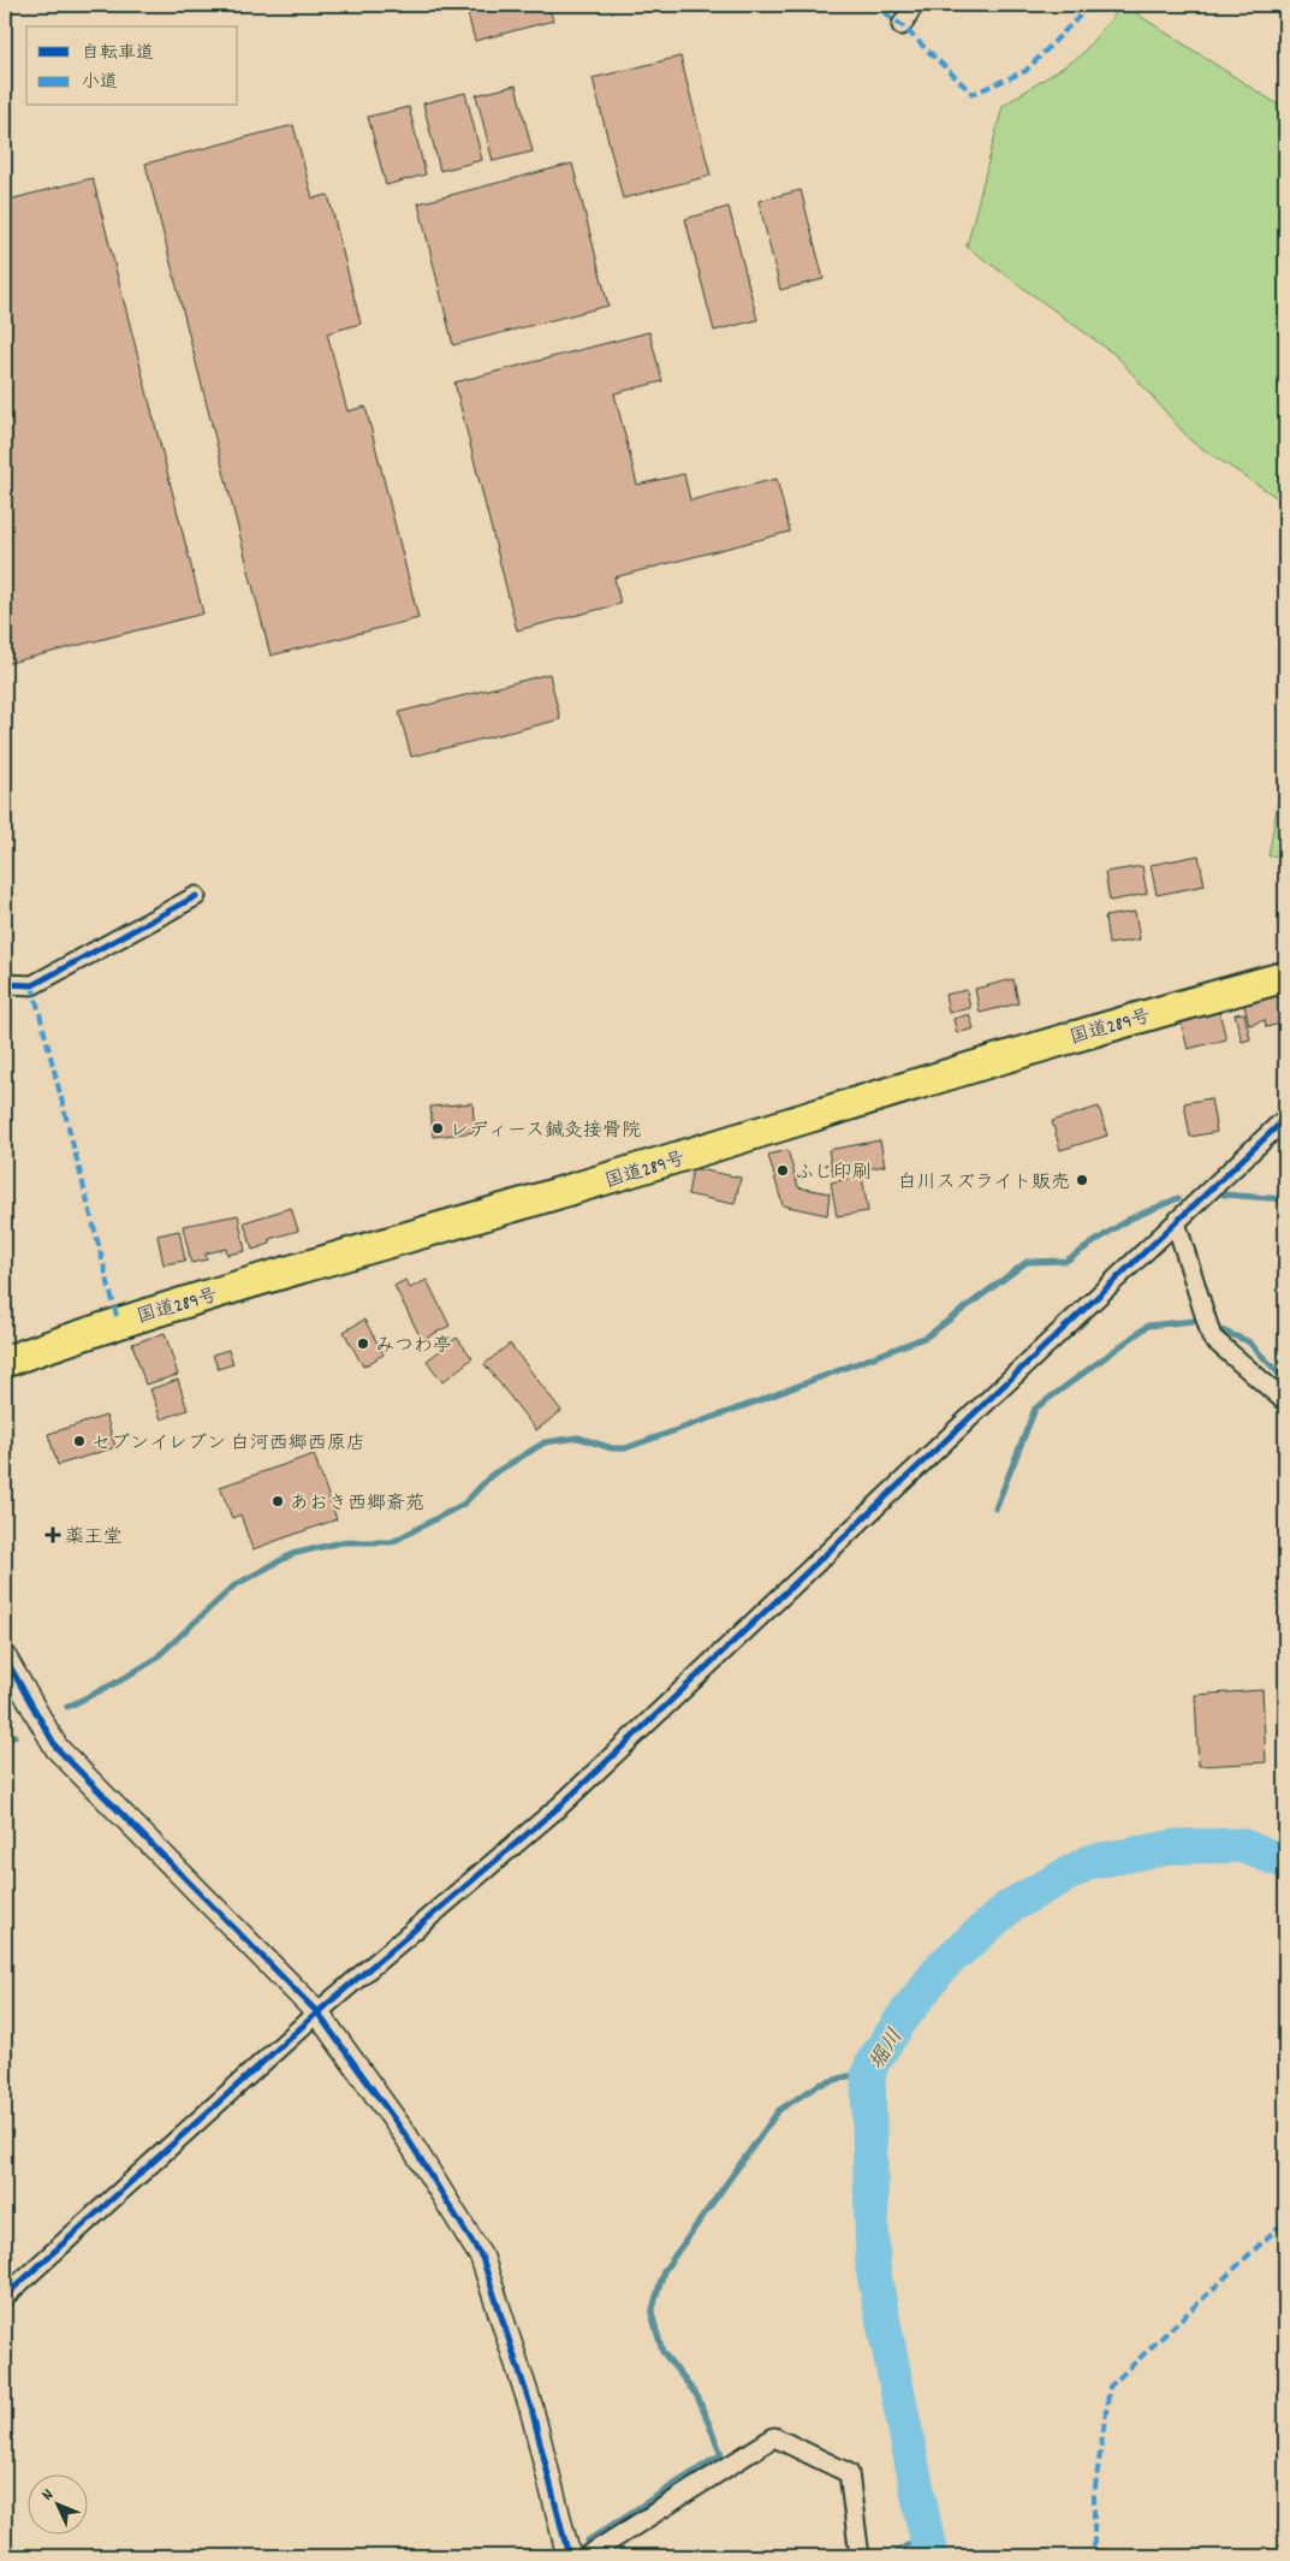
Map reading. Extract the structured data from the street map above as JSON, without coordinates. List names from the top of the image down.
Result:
{
  "streets": {
    "highway": ["国道289号"]
  },
  "water": ["堀川"],
  "places": {
    "other": [
      "レディース鍼灸接骨院",
      "ふじ印刷",
      "白川スズライト販売",
      "みつわ亭",
      "セブンイレブン 白河西郷西原店",
      "あおき西郷斎苑"
    ],
    "health": ["薬王堂"]
  },
  "legend": ["自転車道", "小道"],
  "north": "top left"
}
